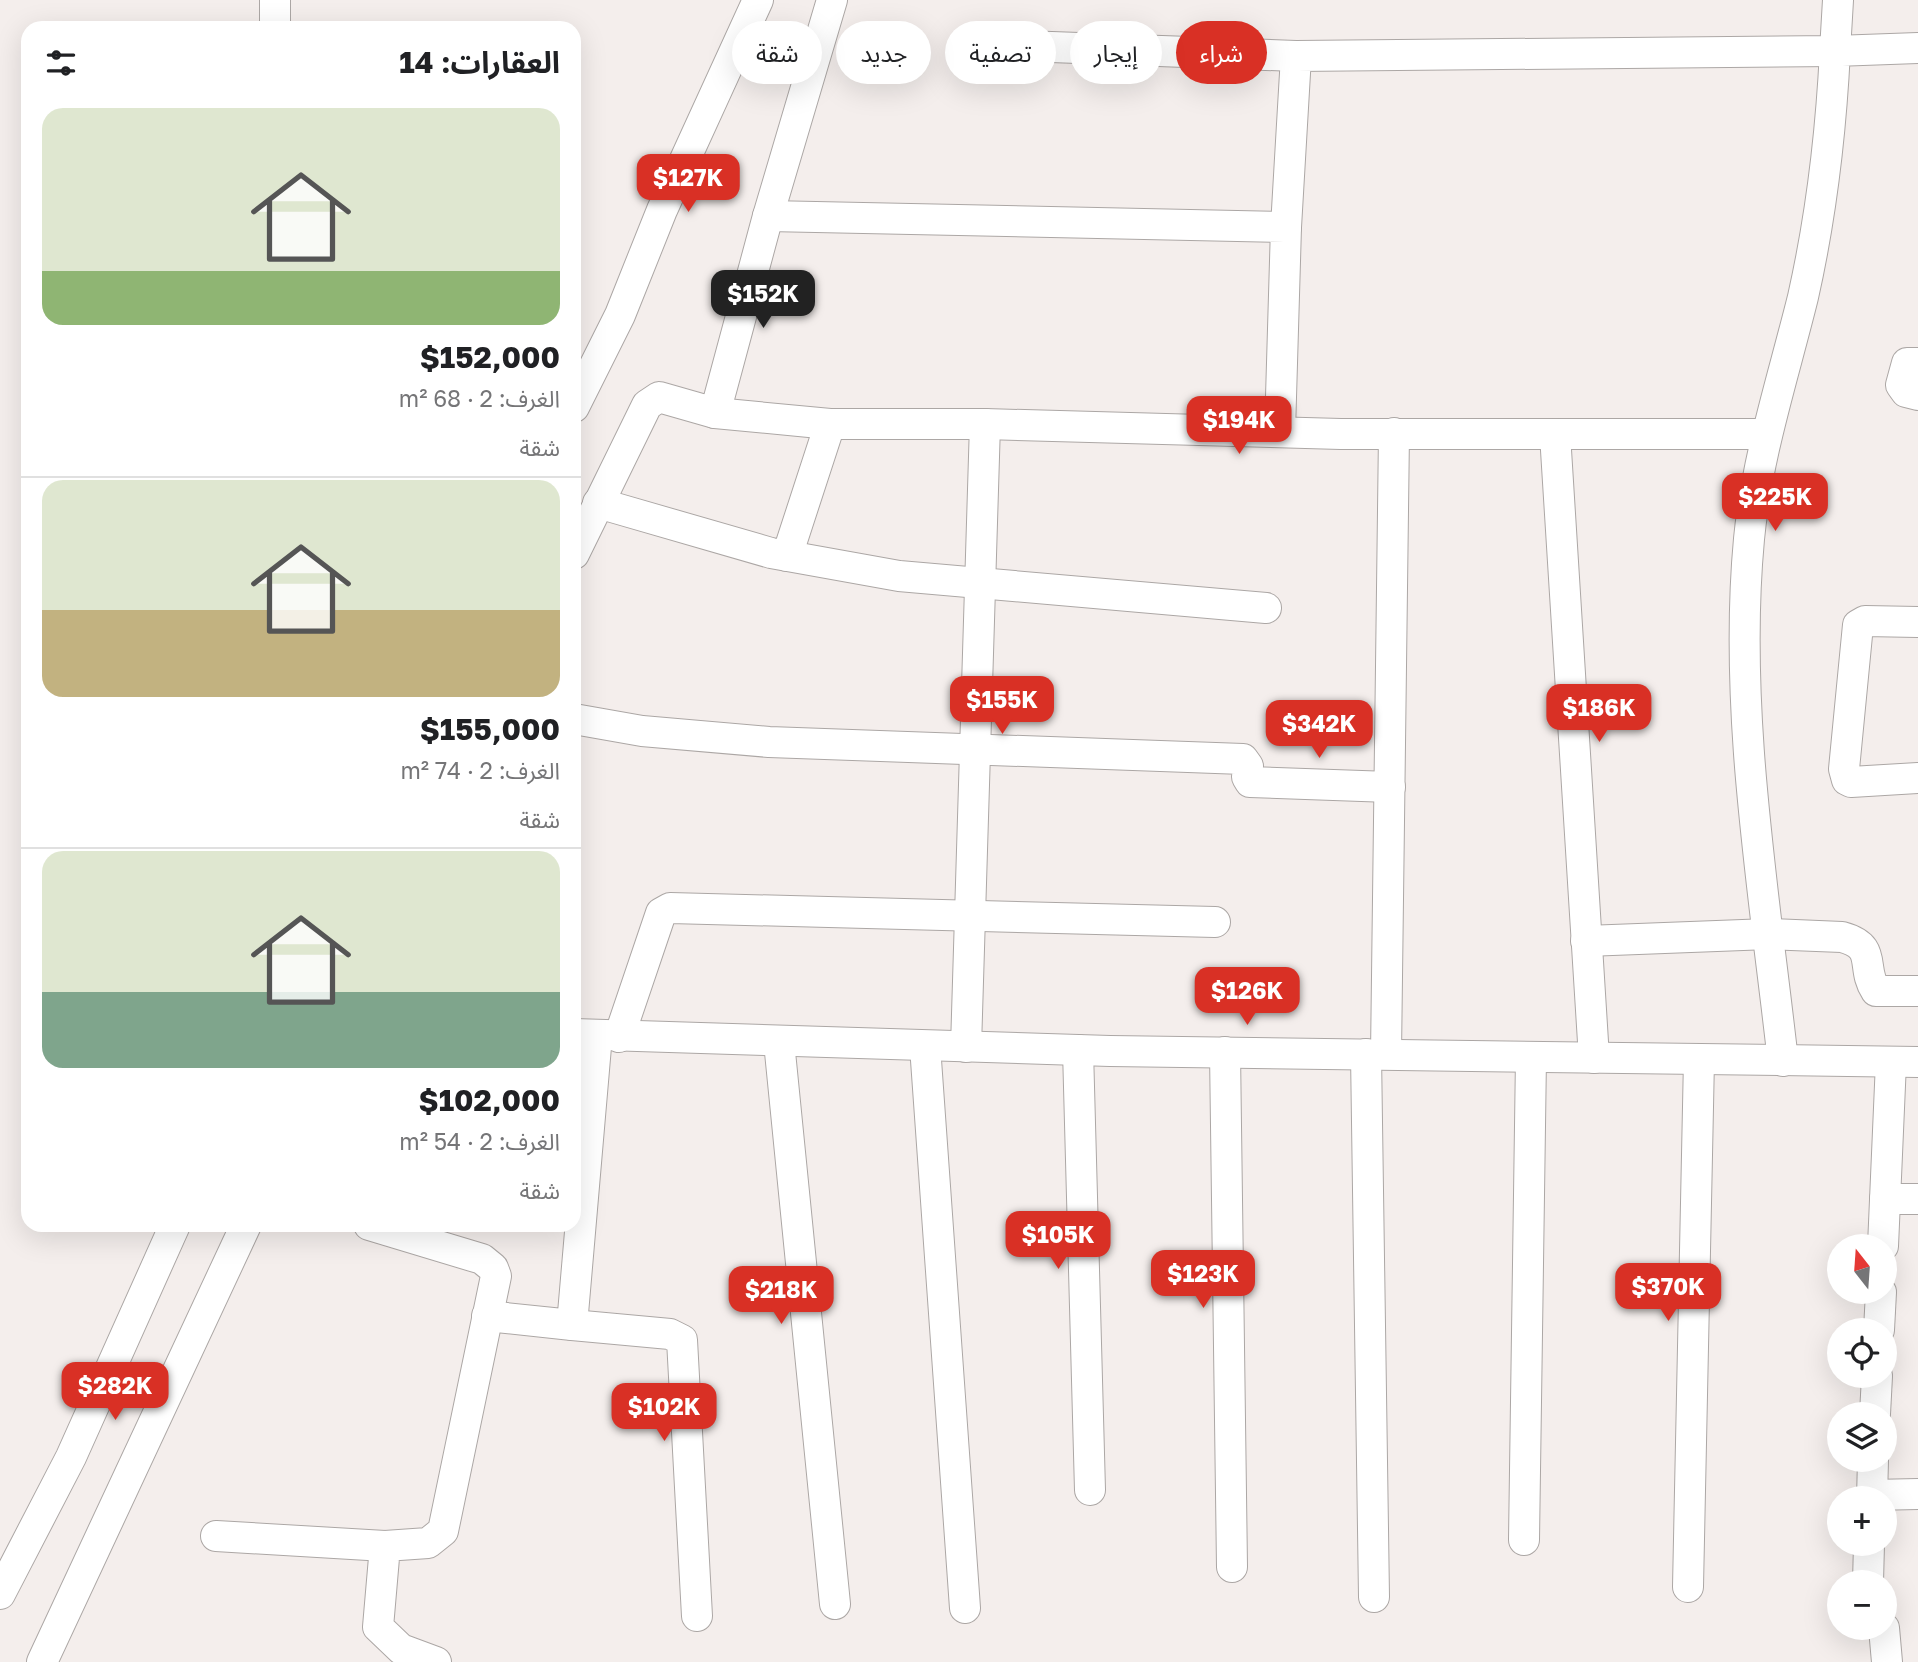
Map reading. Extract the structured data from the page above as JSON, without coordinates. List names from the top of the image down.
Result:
{
  "north": "top",
  "page": {
    "chip": [
      "شراء",
      "إيجار",
      "تصفية",
      "جديد",
      "شقة"
    ],
    "heading": "العقارات: 14",
    "list": [
      {
        "name": "$152,000",
        "note": "الغرف: 2 · 68 m² · شقة"
      },
      {
        "name": "$155,000",
        "note": "الغرف: 2 · 74 m² · شقة"
      },
      {
        "name": "$102,000",
        "note": "الغرف: 2 · 54 m² · شقة"
      }
    ],
    "price": [
      "$127K",
      "$152K",
      "$194K",
      "$225K",
      "$155K",
      "$186K",
      "$342K",
      "$126K",
      "$105K",
      "$123K",
      "$370K",
      "$218K",
      "$282K",
      "$102K"
    ],
    "map_buttons": ["+", "−"]
  }
}
